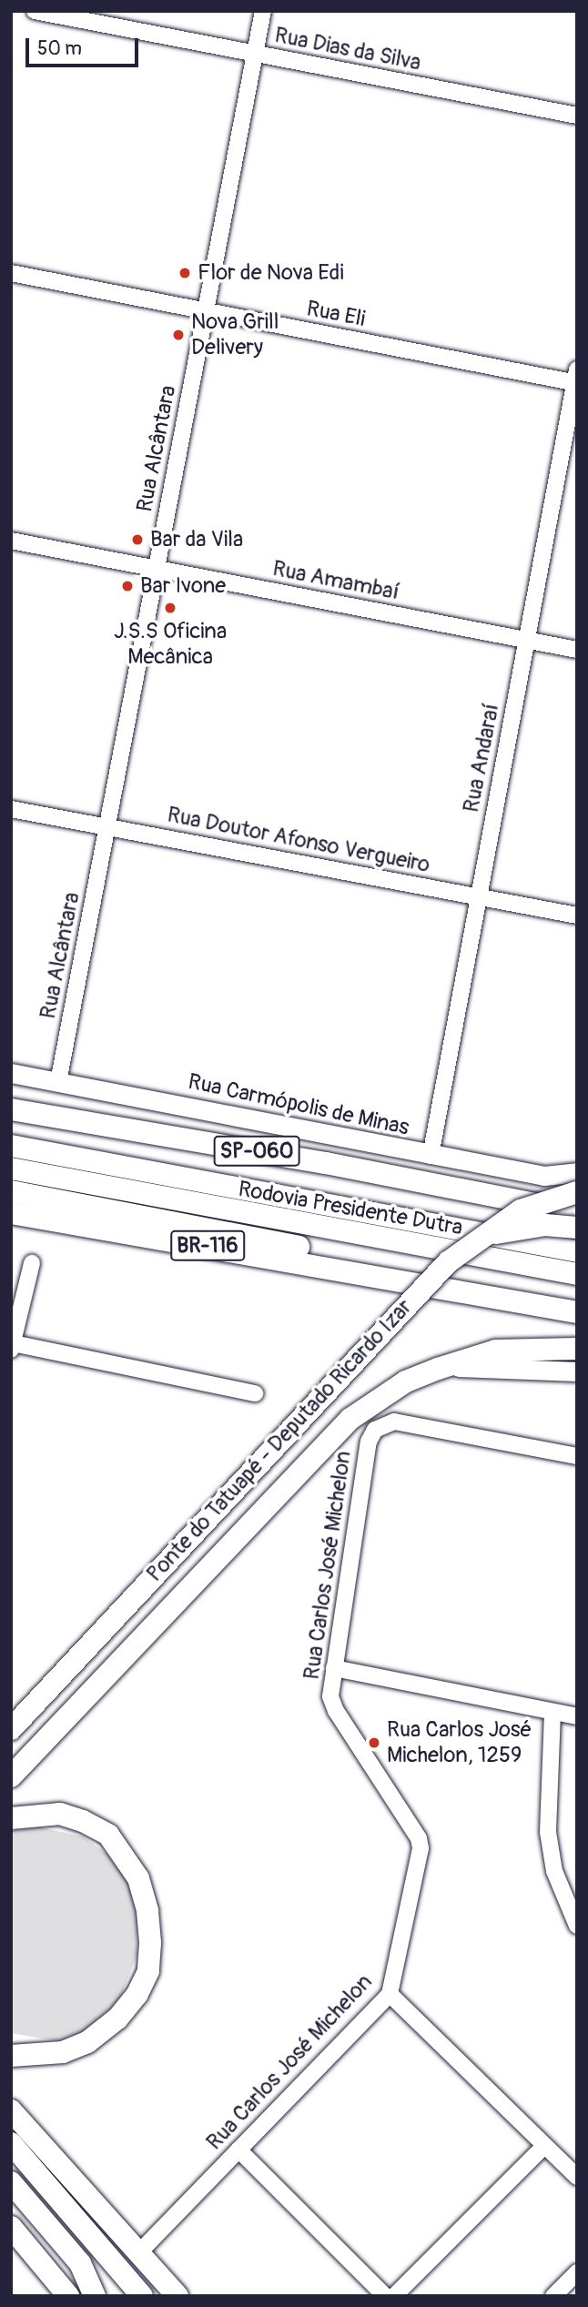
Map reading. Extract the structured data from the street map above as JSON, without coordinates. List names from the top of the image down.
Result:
{
  "streets": {
    "highway": [
      "SP-060",
      "Rodovia Presidente Dutra",
      "BR-116",
      "Ponte do Tatuapé - Deputado Ricardo Izar"
    ],
    "main road": ["Rua Carmópolis de Minas"],
    "street": [
      "Rua Dias da Silva",
      "Rua Eli",
      "Rua Alcântara",
      "Rua Amambaí",
      "Rua Andaraí",
      "Rua Doutor Afonso Vergueiro",
      "Rua Carlos José Michelon"
    ]
  },
  "crossings": [
    ["Rua Dias da Silva", "Rua Alcântara"],
    ["Rua Eli", "Rua Alcântara"],
    ["Rua Eli", "Rua Andaraí"],
    ["Rua Alcântara", "Rua Amambaí"],
    ["Rua Alcântara", "Rua Doutor Afonso Vergueiro"],
    ["Rua Alcântara", "Rua Carmópolis de Minas"],
    ["Rua Amambaí", "Rua Andaraí"],
    ["Rua Andaraí", "Rua Doutor Afonso Vergueiro"],
    ["Rua Andaraí", "Rua Carmópolis de Minas"]
  ],
  "places": [
    "Flor de Nova Edi",
    "Nova Grill Delivery",
    "Bar da Vila",
    "Bar Ivone",
    "J.S.S Oficina Mecânica",
    "Rua Carlos José Michelon, 1259"
  ],
  "scale_bar": "50 m"
}
